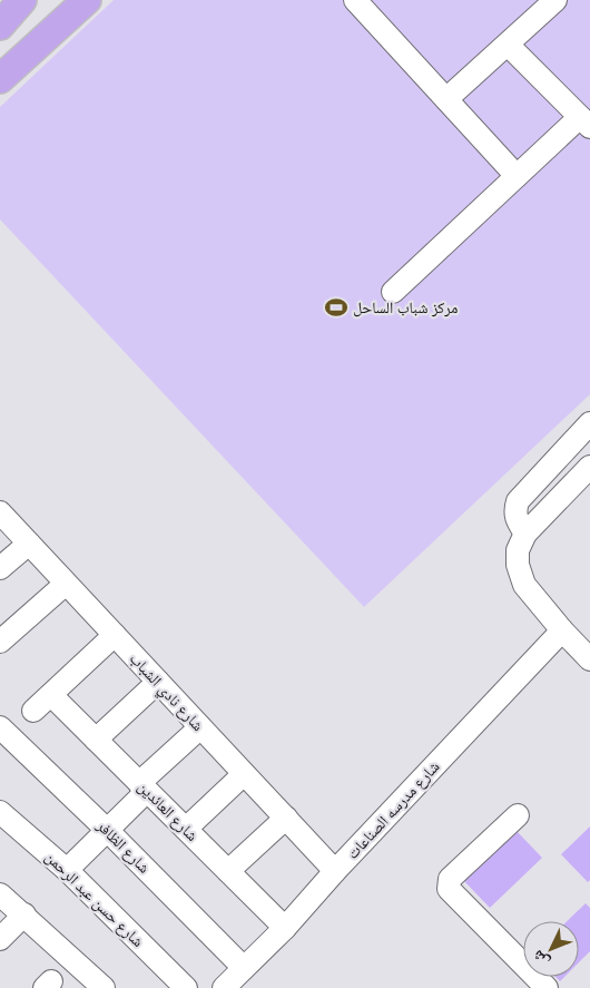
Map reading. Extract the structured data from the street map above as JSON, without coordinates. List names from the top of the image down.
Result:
{
  "streets": {
    "street": [
      "شارع نادي الشباب",
      "شارع مدرسه الصناعات",
      "شارع العائدين",
      "شارع الظافر",
      "شارع حسن عبد الرحمن"
    ]
  },
  "crossings": [
    ["شارع نادي الشباب", "شارع مدرسه الصناعات"],
    ["شارع مدرسه الصناعات", "شارع العائدين"],
    ["شارع مدرسه الصناعات", "شارع الظافر"]
  ],
  "places": {
    "sports": ["مركز شباب الساحل"]
  },
  "north": "bottom left"
}
